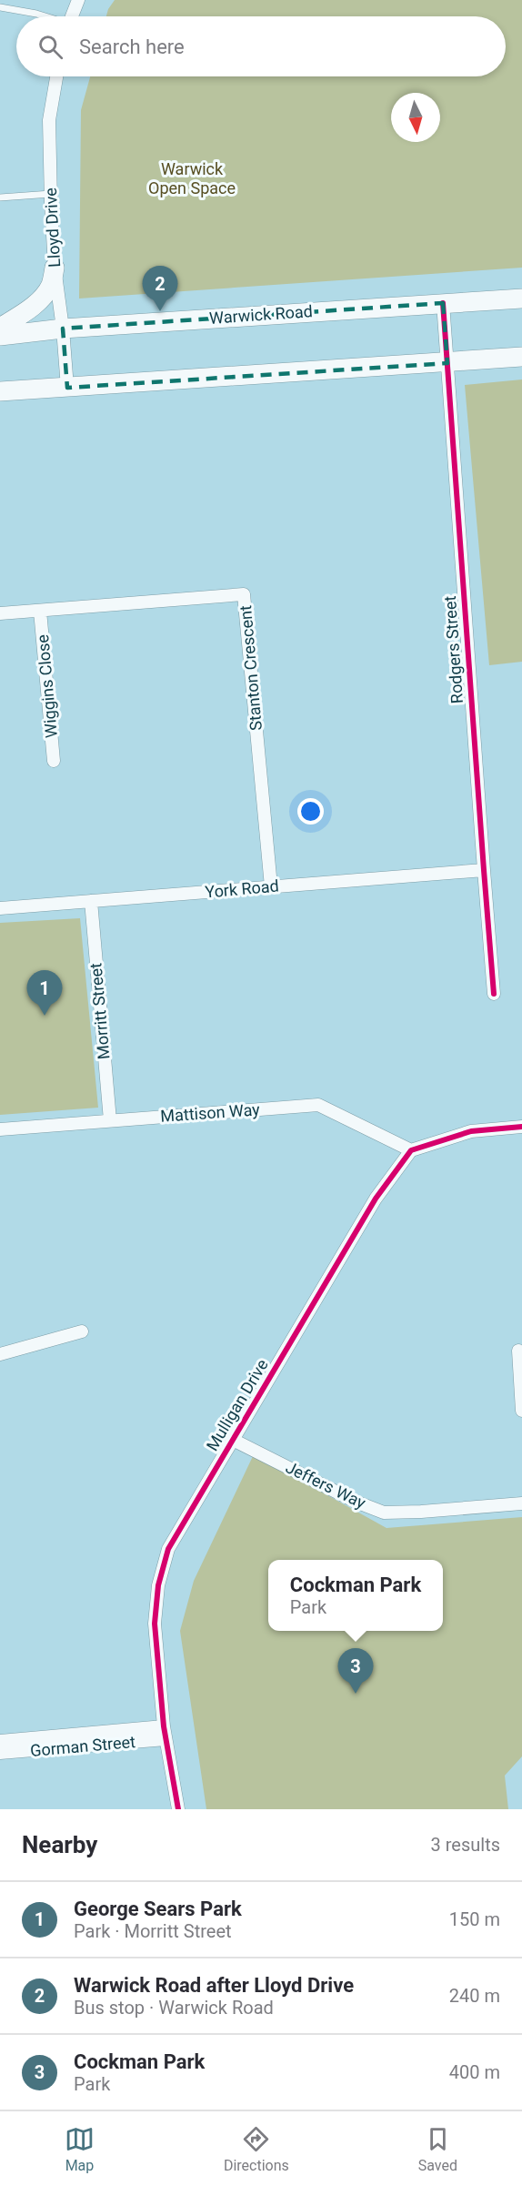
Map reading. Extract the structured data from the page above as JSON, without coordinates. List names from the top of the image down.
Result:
{
  "streets": {
    "main road": ["Warwick Road"],
    "street": [
      "Lloyd Drive",
      "Rodgers Street",
      "Stanton Crescent",
      "Wiggins Close",
      "York Road",
      "Morritt Street",
      "Mattison Way",
      "Mulligan Drive",
      "Jeffers Way",
      "Gorman Street"
    ]
  },
  "crossings": [
    ["Lloyd Drive", "Warwick Road"],
    ["Warwick Road", "Rodgers Street"],
    ["Rodgers Street", "York Road"],
    ["Stanton Crescent", "Wiggins Close"],
    ["Stanton Crescent", "York Road"],
    ["York Road", "Morritt Street"],
    ["Morritt Street", "Mattison Way"],
    ["Mattison Way", "Mulligan Drive"],
    ["Mulligan Drive", "Jeffers Way"],
    ["Mulligan Drive", "Gorman Street"]
  ],
  "parks": ["Warwick Open Space"],
  "north": "bottom",
  "page": {
    "search": "Search here",
    "pins": ["2", "1", "3"],
    "popup": ["Cockman Park", "Park"],
    "heading": ["Nearby", "3 results"],
    "list": [
      {
        "mark": "1",
        "name": "George Sears Park",
        "note": "Park · Morritt Street",
        "value": "150 m"
      },
      {
        "mark": "2",
        "name": "Warwick Road after Lloyd Drive",
        "note": "Bus stop · Warwick Road",
        "value": "240 m"
      },
      {
        "mark": "3",
        "name": "Cockman Park",
        "note": "Park",
        "value": "400 m"
      }
    ],
    "nav": ["Map", "Directions", "Saved"]
  }
}
